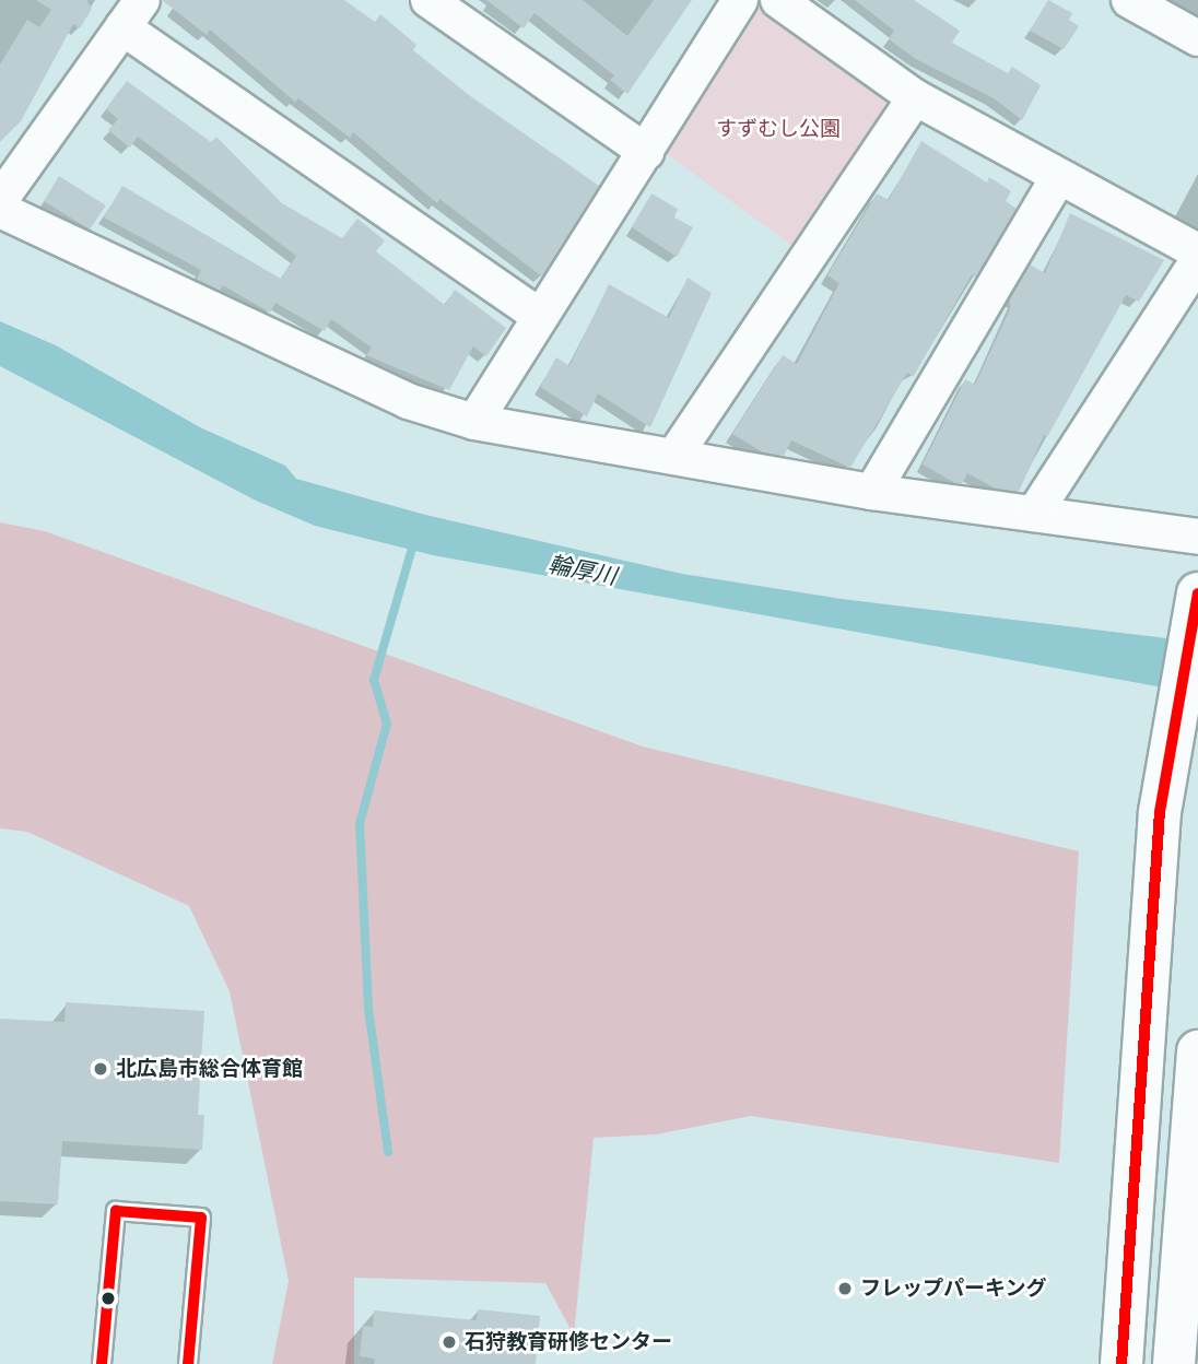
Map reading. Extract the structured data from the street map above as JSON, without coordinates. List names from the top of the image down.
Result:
{
  "water": ["輪厚川"],
  "parks": ["すずむし公園"],
  "places": ["北広島市総合体育館", "フレップパーキング", "石狩教育研修センター"]
}
